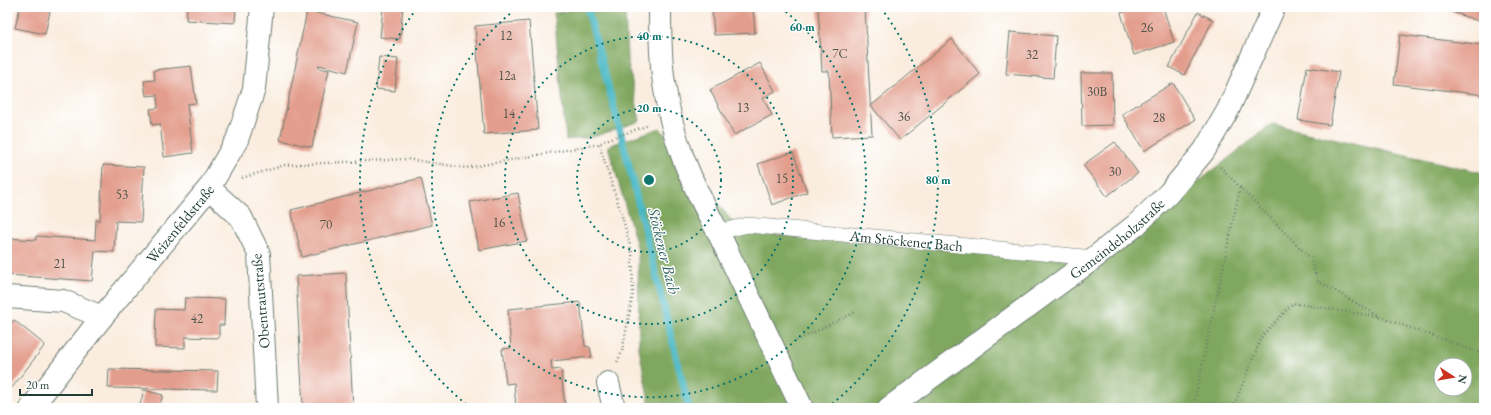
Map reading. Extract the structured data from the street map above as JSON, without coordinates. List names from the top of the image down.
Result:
{
  "streets": {
    "street": ["Weizenfeldstraße", "Gemeindeholzstraße", "Obentrautstraße"],
    "lane": ["Am Stöckener Bach"]
  },
  "crossings": [
    ["Weizenfeldstraße", "Obentrautstraße"],
    ["Gemeindeholzstraße", "Am Stöckener Bach"]
  ],
  "water": ["Stöckener Bach"],
  "house_numbers": [
    "26",
    "12",
    "7C",
    "32",
    "12a",
    "30B",
    "13",
    "14",
    "36",
    "28",
    "30",
    "15",
    "53",
    "16",
    "70",
    "21",
    "42"
  ],
  "scale_bar": "20 m",
  "north": "right",
  "rings": [
    "60 m",
    "40 m",
    "20 m",
    "80 m"
  ]
}
